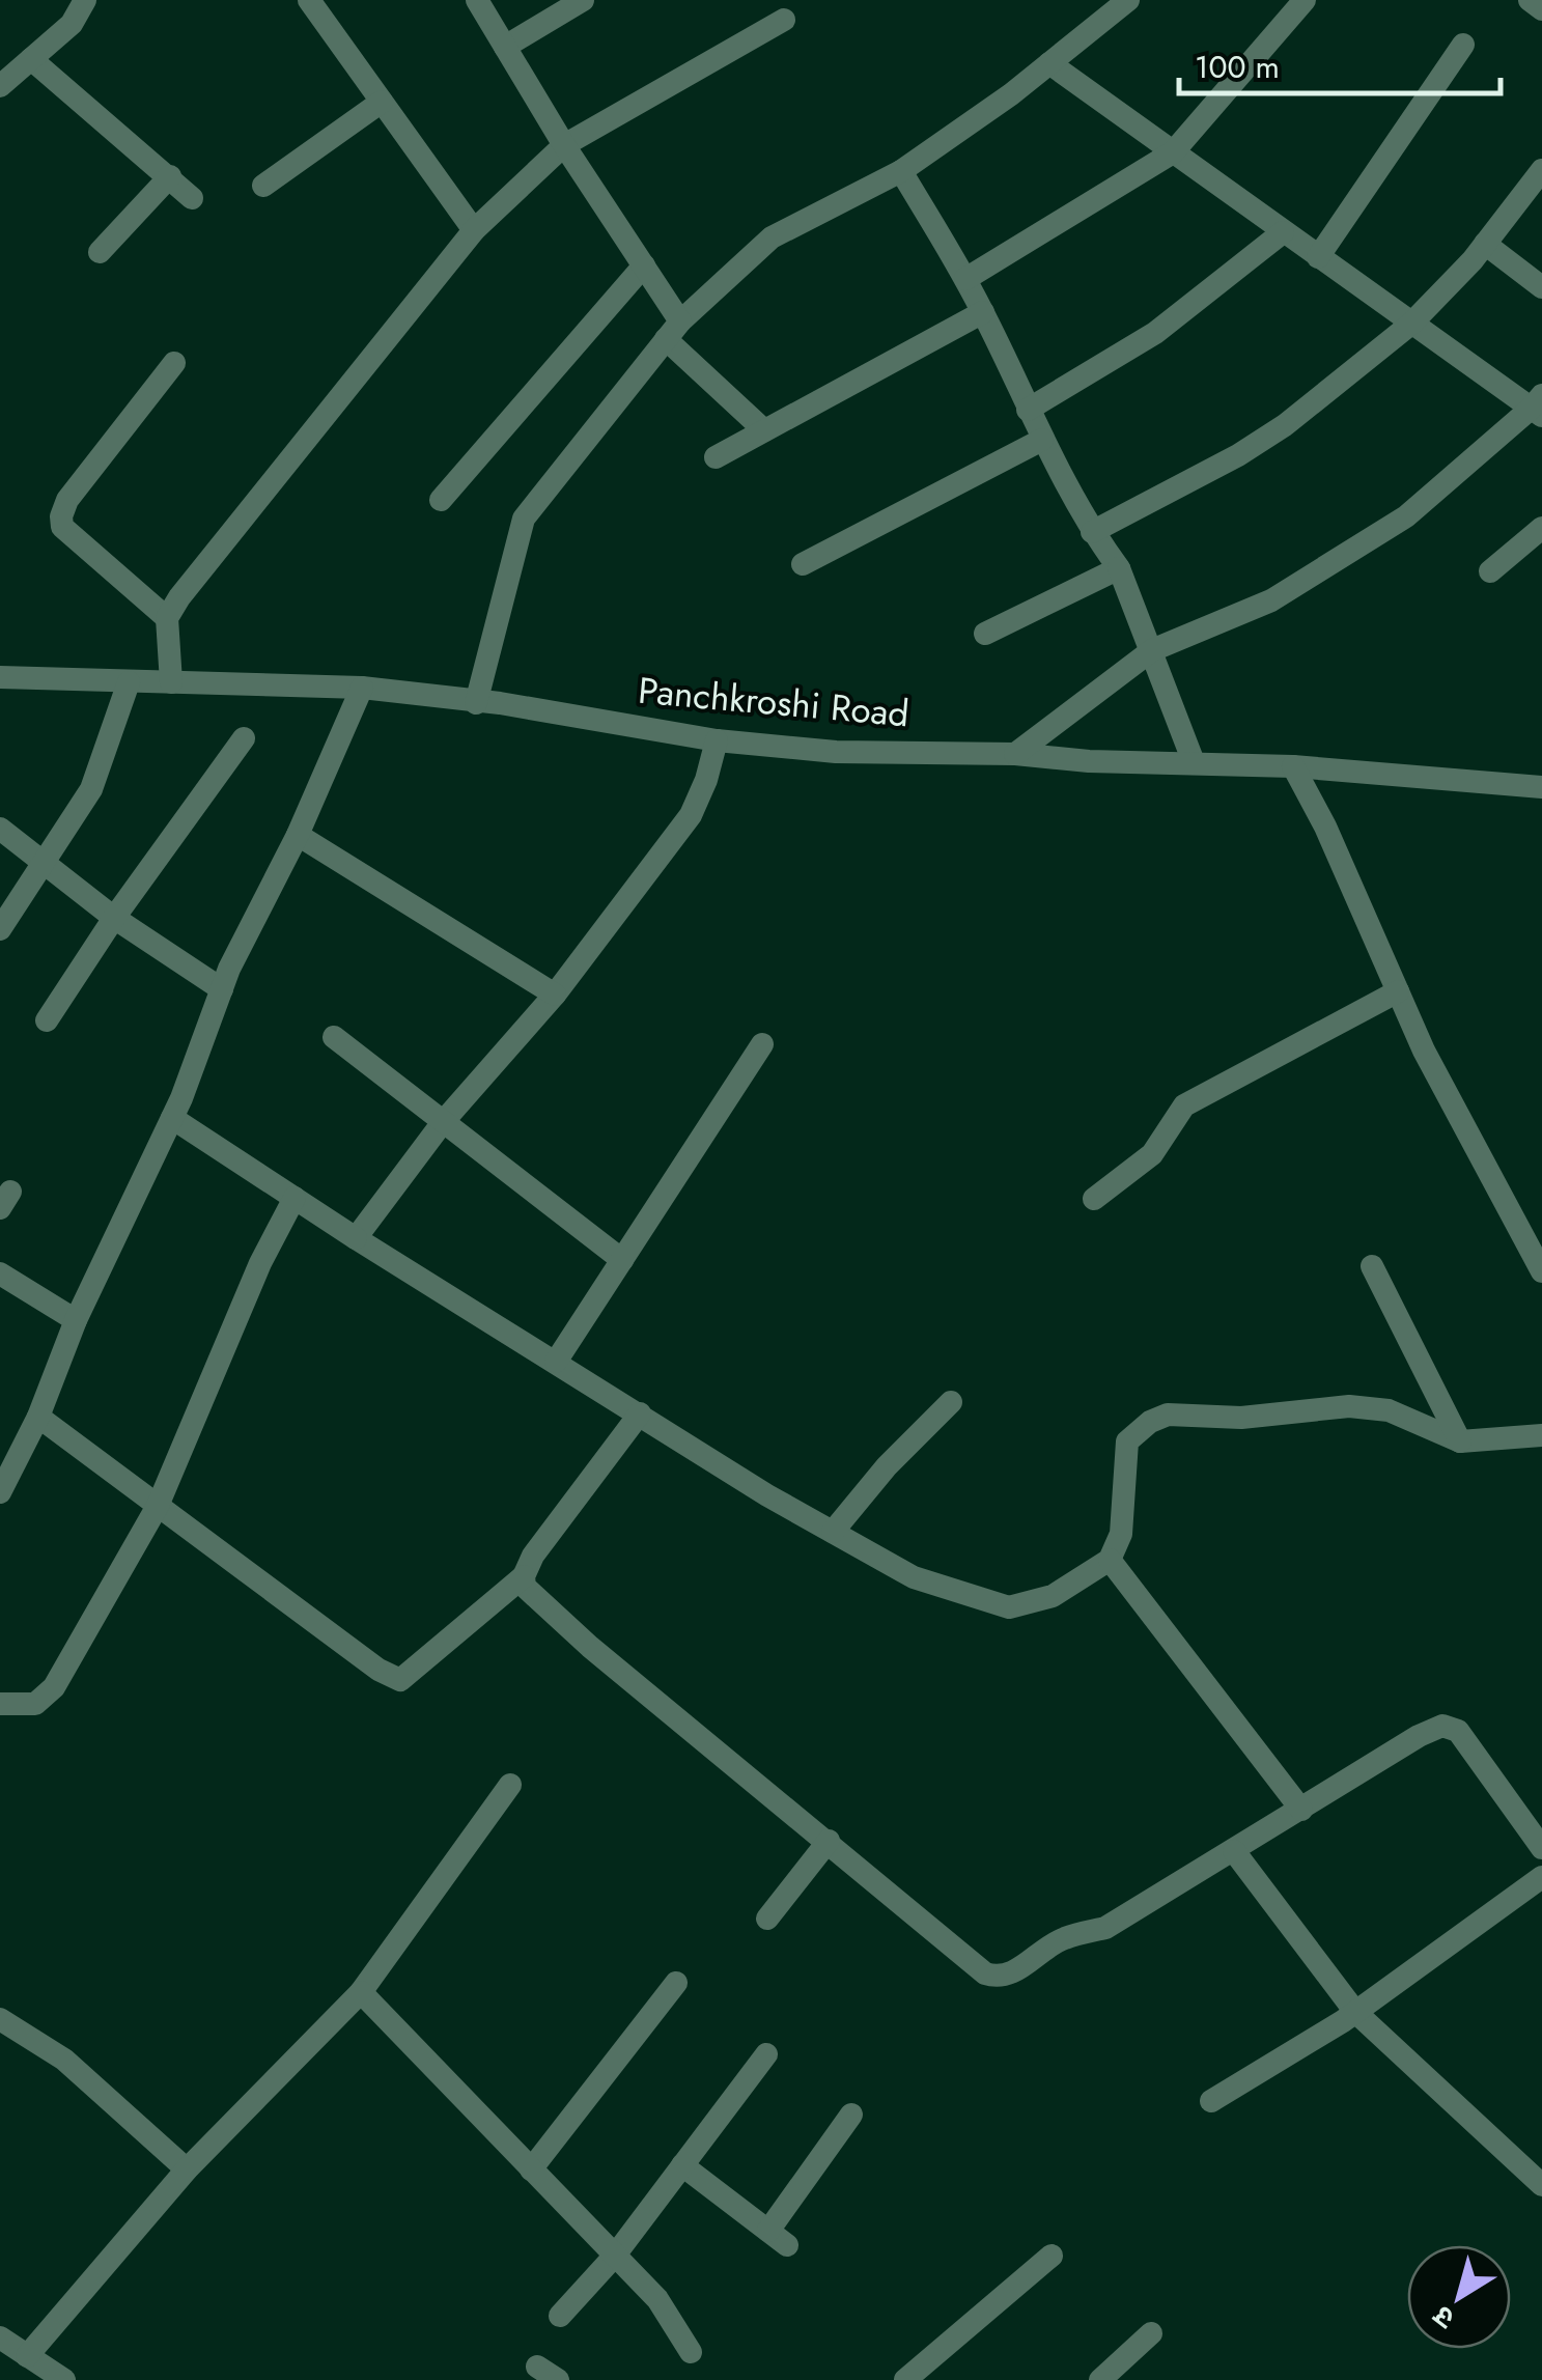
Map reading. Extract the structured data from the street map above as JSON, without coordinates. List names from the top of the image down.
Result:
{
  "streets": {
    "street": ["Panchkroshi Road"]
  },
  "scale_bar": "100 m",
  "north": "bottom left"
}
